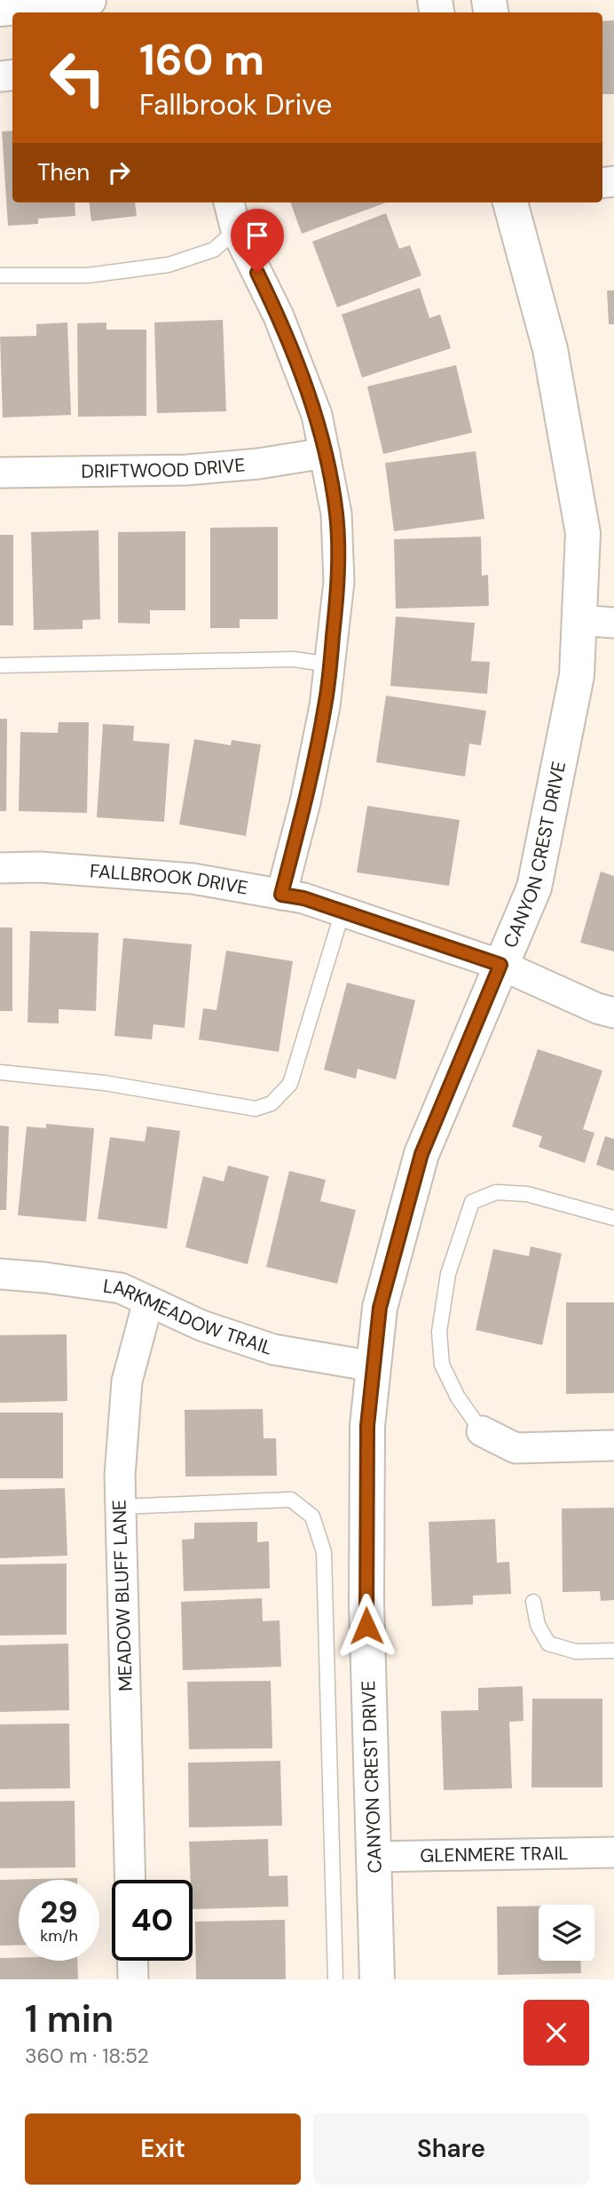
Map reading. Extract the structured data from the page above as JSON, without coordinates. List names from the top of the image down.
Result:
{
  "streets": {
    "street": [
      "DRIFTWOOD DRIVE",
      "CANYON CREST DRIVE",
      "FALLBROOK DRIVE",
      "LARKMEADOW TRAIL",
      "MEADOW BLUFF LANE",
      "GLENMERE TRAIL"
    ]
  },
  "crossings": [
    ["CANYON CREST DRIVE", "FALLBROOK DRIVE"],
    ["CANYON CREST DRIVE", "LARKMEADOW TRAIL"],
    ["CANYON CREST DRIVE", "GLENMERE TRAIL"],
    ["LARKMEADOW TRAIL", "MEADOW BLUFF LANE"]
  ],
  "page": {
    "turn": ["160 m", "Fallbrook Drive"],
    "then": "Then",
    "speed": "29 km/h",
    "limit": "40",
    "heading": ["1 min", "360 m · 18:52"],
    "buttons": ["Exit", "Share"]
  }
}
